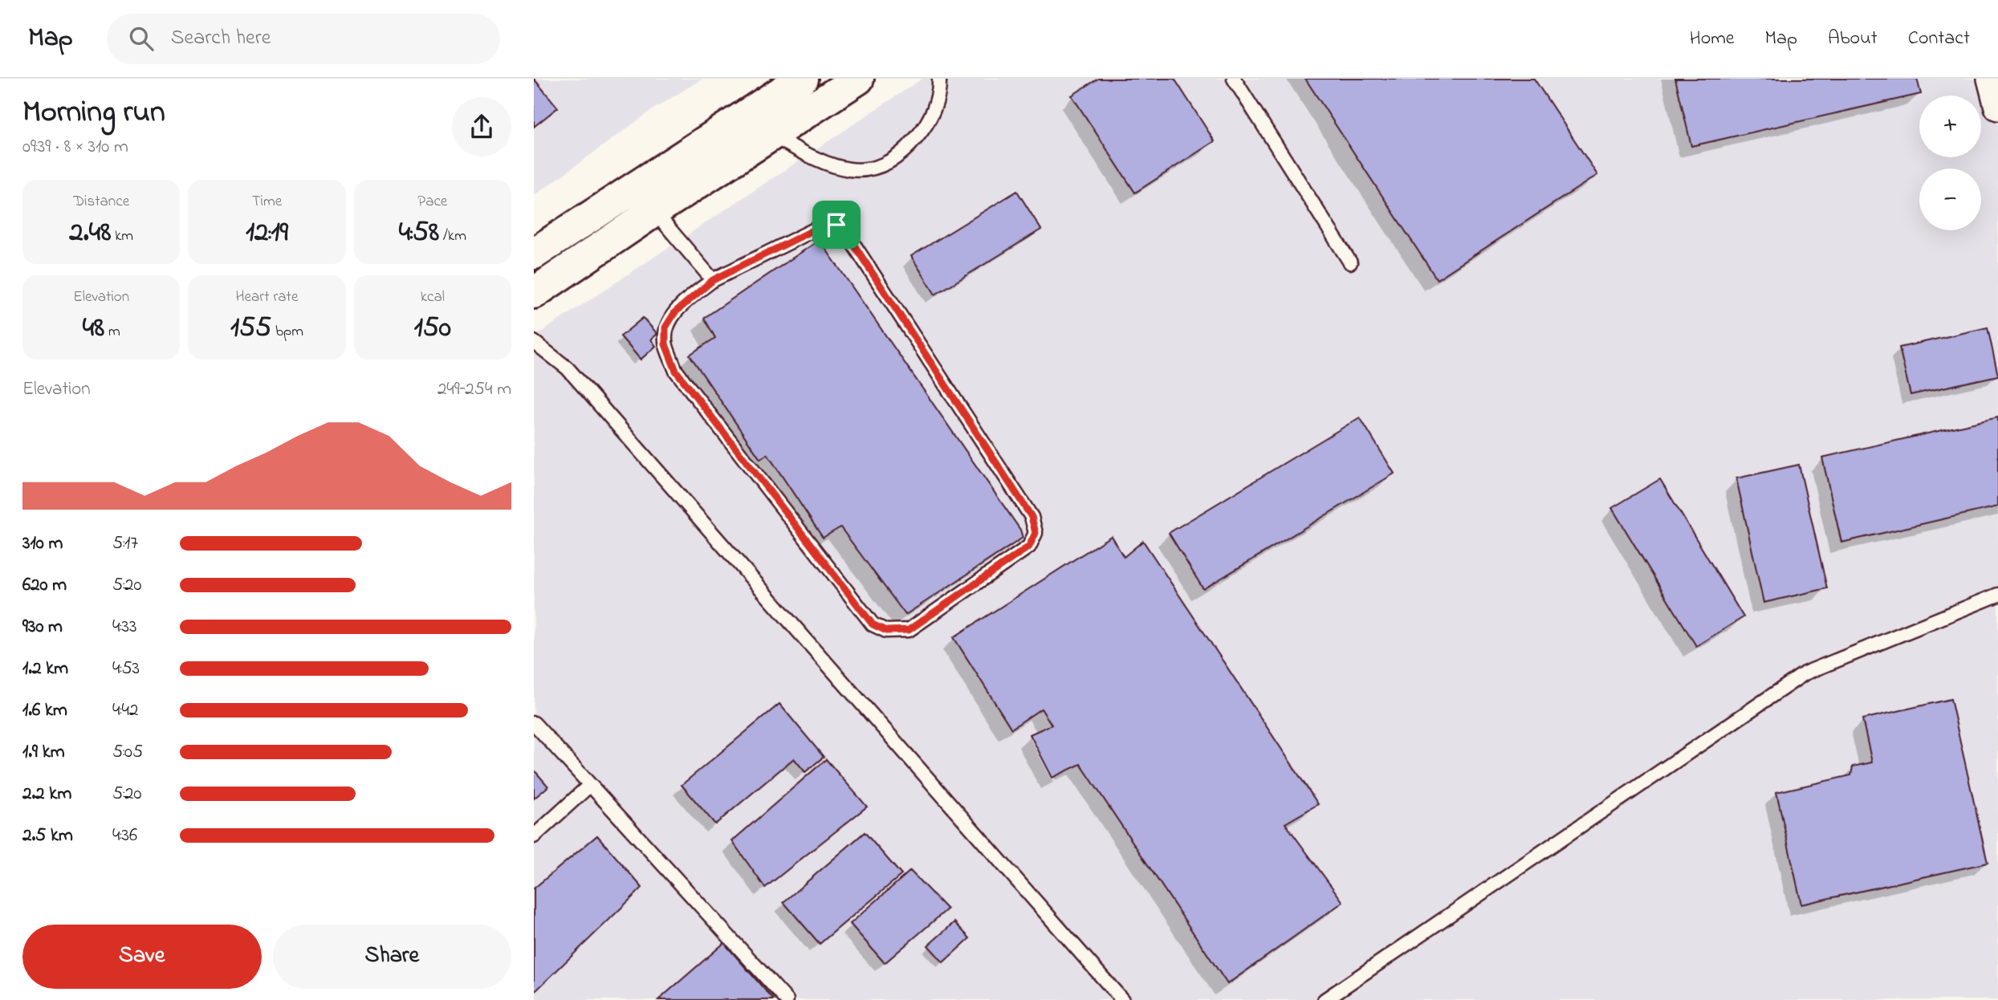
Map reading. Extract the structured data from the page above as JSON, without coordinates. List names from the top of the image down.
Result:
{
  "page": {
    "header": "Map",
    "search": "Search here",
    "nav": [
      "Home",
      "Map",
      "About",
      "Contact"
    ],
    "heading": ["Morning run", "09:39 · 8 × 310 m"],
    "map_buttons": ["+", "−"],
    "stats": [
      ["Distance", "2.48 km"],
      ["Time", "12:19"],
      ["Pace", "4:58 /km"],
      ["Elevation", "48 m"],
      ["Heart rate", "155 bpm"],
      ["kcal", "150"]
    ],
    "chart": ["Elevation", "249–254 m"],
    "list": [
      {
        "name": "310 m",
        "note": "5:17"
      },
      {
        "name": "620 m",
        "note": "5:20"
      },
      {
        "name": "930 m",
        "note": "4:33"
      },
      {
        "name": "1.2 km",
        "note": "4:53"
      },
      {
        "name": "1.6 km",
        "note": "4:42"
      },
      {
        "name": "1.9 km",
        "note": "5:05"
      },
      {
        "name": "2.2 km",
        "note": "5:20"
      },
      {
        "name": "2.5 km",
        "note": "4:36"
      }
    ],
    "buttons": ["Save", "Share"]
  }
}
